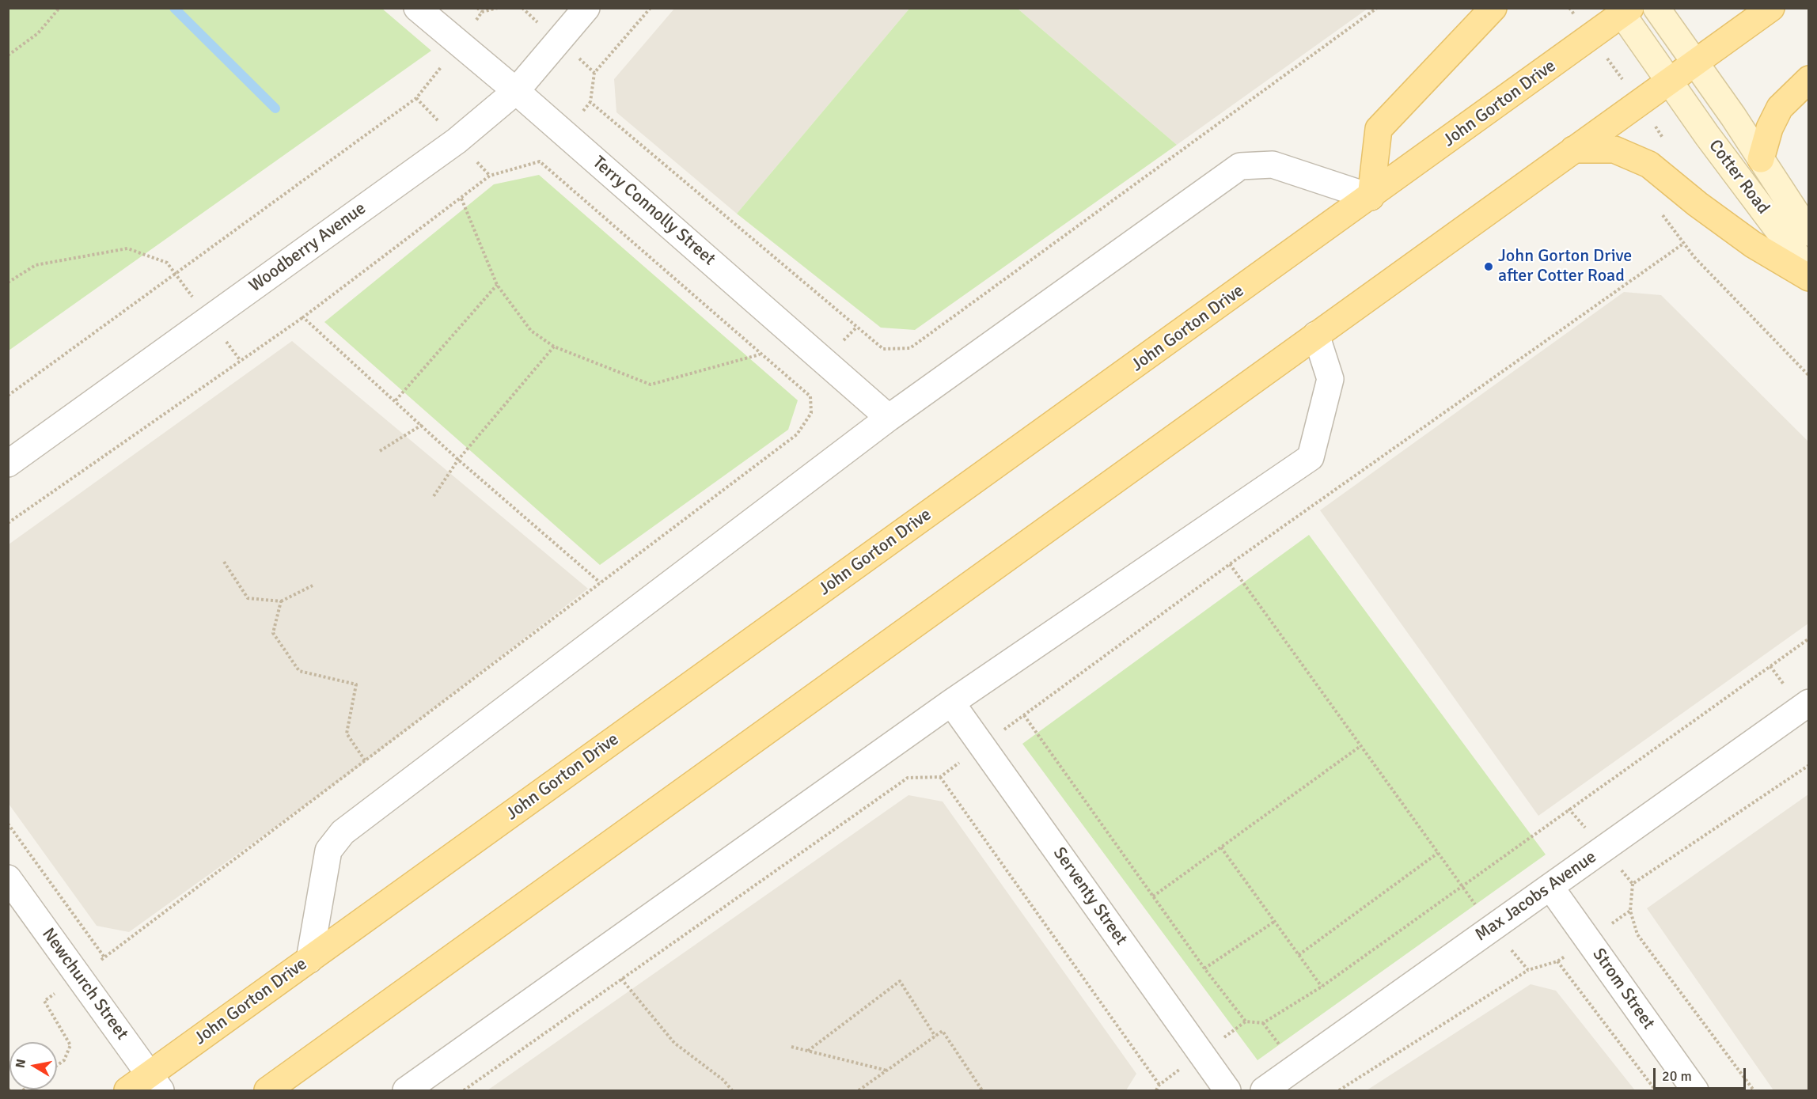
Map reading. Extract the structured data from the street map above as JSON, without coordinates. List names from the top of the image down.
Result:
{
  "streets": {
    "main road": ["John Gorton Drive", "Cotter Road"],
    "street": [
      "Terry Connolly Street",
      "Woodberry Avenue",
      "Serventy Street",
      "Max Jacobs Avenue",
      "Newchurch Street",
      "Strom Street"
    ]
  },
  "crossings": [
    ["John Gorton Drive", "Cotter Road"],
    ["John Gorton Drive", "Newchurch Street"],
    ["Terry Connolly Street", "Woodberry Avenue"],
    ["Max Jacobs Avenue", "Strom Street"]
  ],
  "places": ["John Gorton Drive after Cotter Road"],
  "scale_bar": "20 m",
  "north": "left"
}
